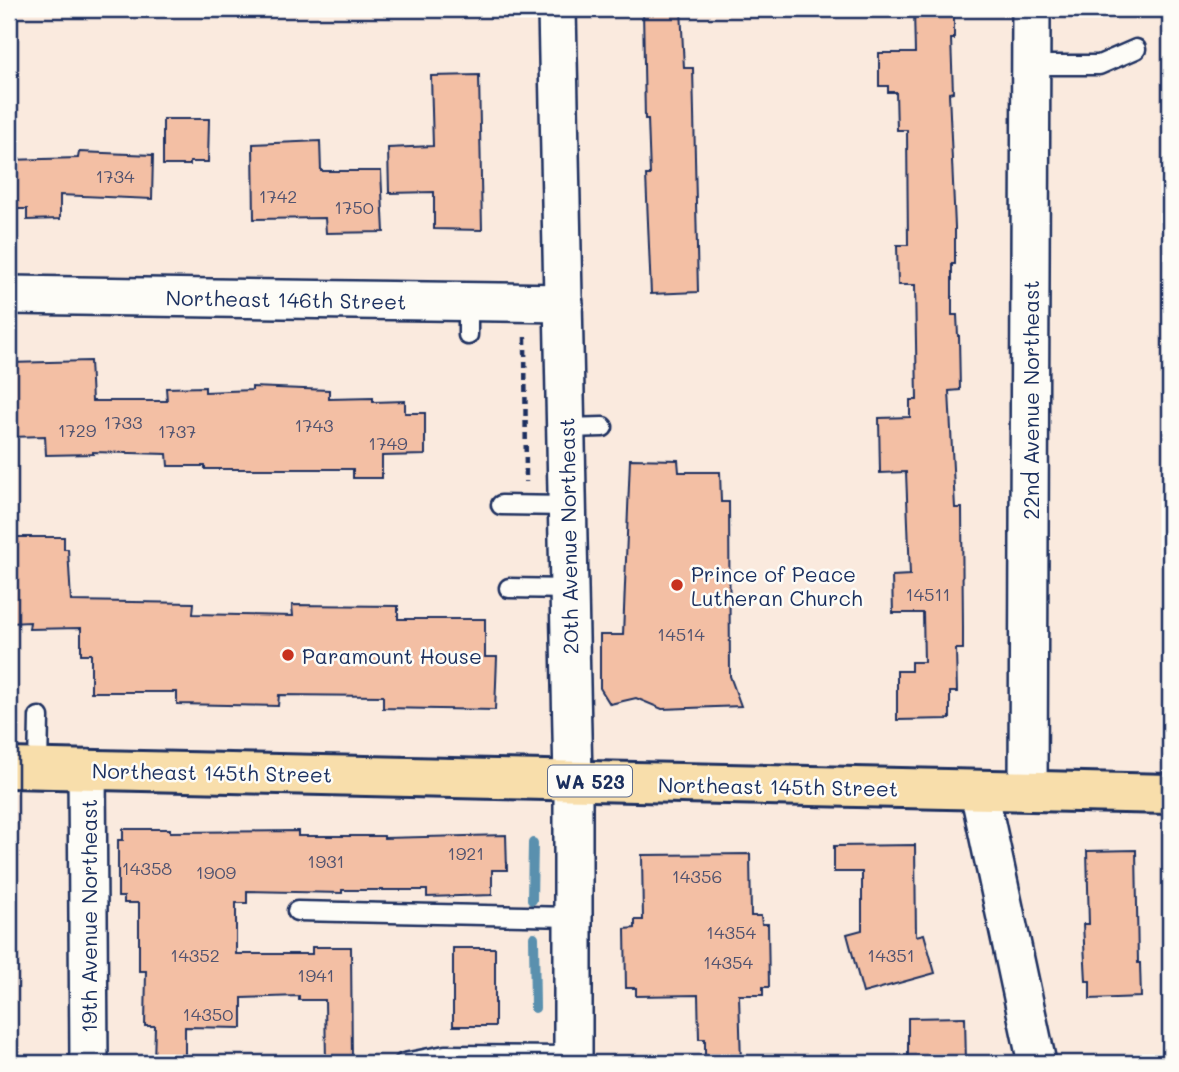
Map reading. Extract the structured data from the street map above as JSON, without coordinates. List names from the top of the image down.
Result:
{
  "streets": {
    "main road": ["Northeast 145th Street", "WA 523"],
    "street": [
      "Northeast 146th Street",
      "22nd Avenue Northeast",
      "20th Avenue Northeast",
      "19th Avenue Northeast"
    ]
  },
  "crossings": [
    ["Northeast 146th Street", "20th Avenue Northeast"],
    ["22nd Avenue Northeast", "Northeast 145th Street"],
    ["20th Avenue Northeast", "Northeast 145th Street"],
    ["Northeast 145th Street", "19th Avenue Northeast"]
  ],
  "places": ["Prince of Peace Lutheran Church", "Paramount House"],
  "house_numbers": [
    "1734",
    "1742",
    "1750",
    "1733",
    "1743",
    "1729",
    "1737",
    "1749",
    "14511",
    "14514",
    "1921",
    "1931",
    "14358",
    "1909",
    "14356",
    "14354",
    "14352",
    "14351",
    "14354",
    "1941",
    "14350"
  ]
}
